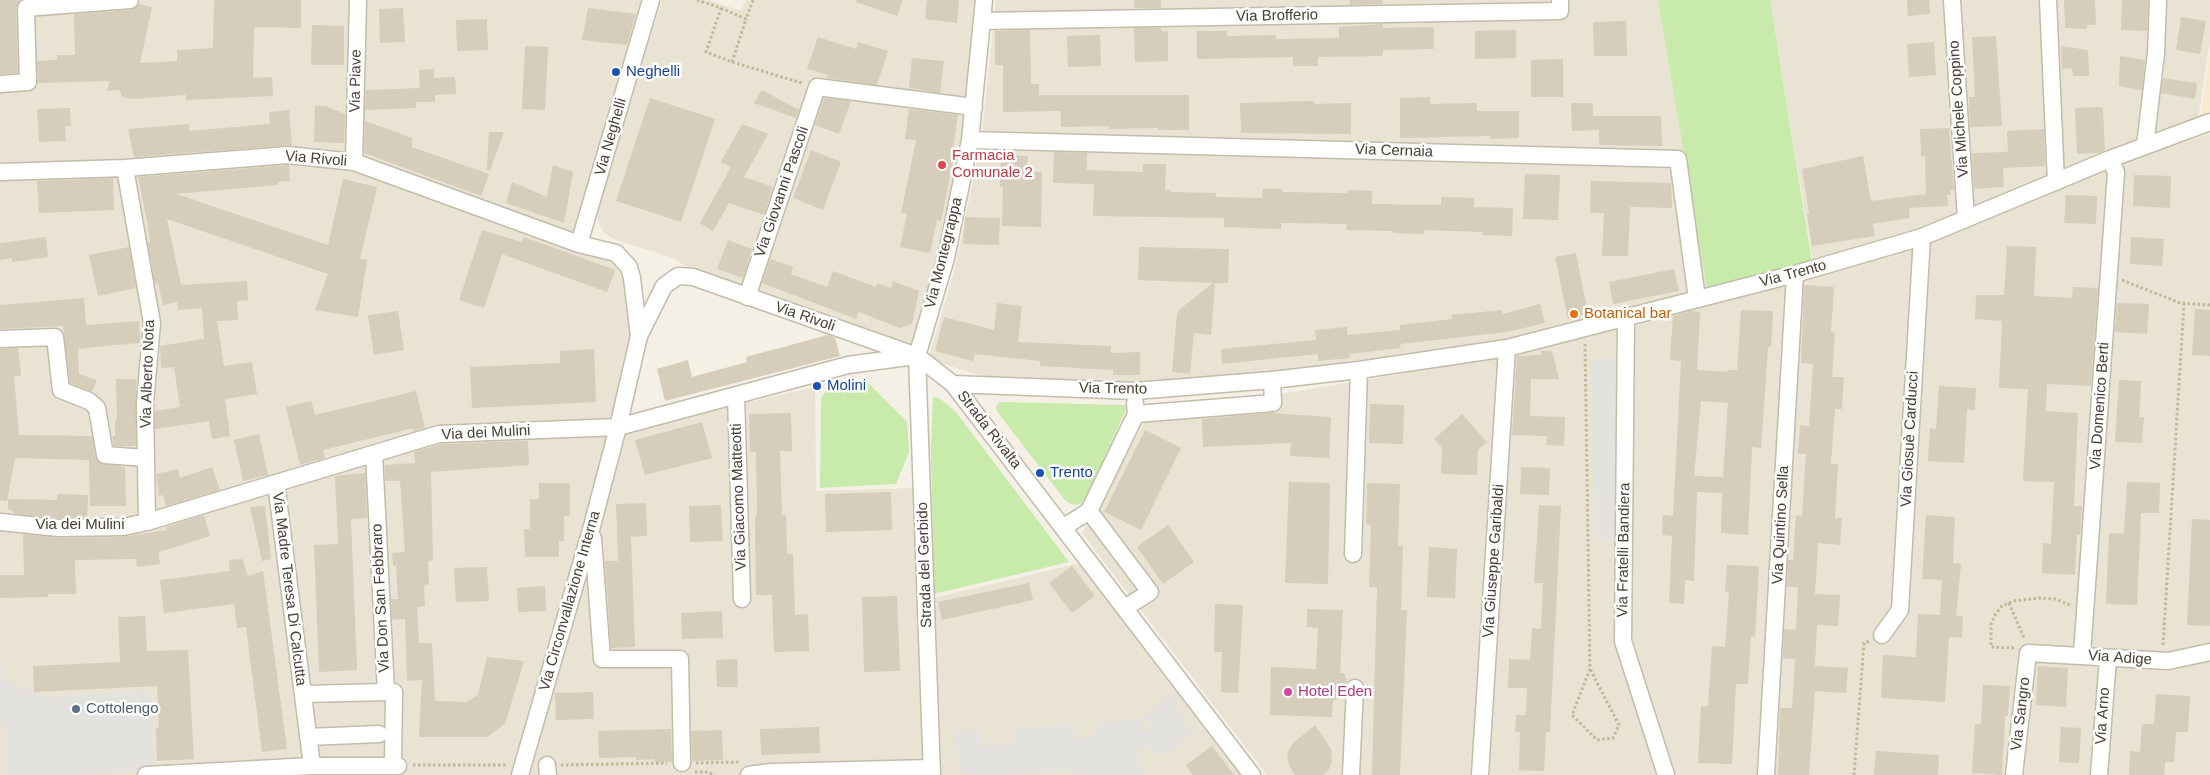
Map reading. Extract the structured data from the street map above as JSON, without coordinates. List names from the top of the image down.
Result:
{
  "streets": {
    "street": [
      "Via Brofferio",
      "Via Piave",
      "Via Michele Coppino",
      "Via Neghelli",
      "Via Cernaia",
      "Via Rivoli",
      "Via Giovanni Pascoli",
      "Via Montegrappa",
      "Via Trento",
      "Via Alberto Nota",
      "Via Domenico Berti",
      "Strada Rivalta",
      "Via dei Mulini",
      "Via Giosuè Carducci",
      "Via Giacomo Matteotti",
      "Via Quintino Sella",
      "Via Fratelli Bandiera",
      "Via Giuseppe Garibaldi",
      "Strada del Gerbido",
      "Via Madre Teresa Di Calcutta",
      "Via Don San Febbraro",
      "Via Circonvallazione Interna",
      "Via Adige",
      "Via Sangro",
      "Via Arno"
    ]
  },
  "crossings": [
    ["Via Brofferio", "Via Montegrappa"],
    ["Via Piave", "Via Rivoli"],
    ["Via Michele Coppino", "Via Trento"],
    ["Via Neghelli", "Via Rivoli"],
    ["Via Cernaia", "Via Montegrappa"],
    ["Via Cernaia", "Via Trento"],
    ["Via Rivoli", "Via Giovanni Pascoli"],
    ["Via Rivoli", "Via Montegrappa"],
    ["Via Rivoli", "Via Alberto Nota"],
    ["Via Rivoli", "Strada Rivalta"],
    ["Via Rivoli", "Via dei Mulini"],
    ["Via Rivoli", "Strada del Gerbido"],
    ["Via Rivoli", "Via Circonvallazione Interna"],
    ["Via Montegrappa", "Strada Rivalta"],
    ["Via Montegrappa", "Via dei Mulini"],
    ["Via Montegrappa", "Strada del Gerbido"],
    ["Via Trento", "Via Domenico Berti"],
    ["Via Trento", "Strada Rivalta"],
    ["Via Trento", "Via Giosuè Carducci"],
    ["Via Trento", "Via Quintino Sella"],
    ["Via Trento", "Via Fratelli Bandiera"],
    ["Via Trento", "Via Giuseppe Garibaldi"],
    ["Via Alberto Nota", "Via dei Mulini"],
    ["Via Domenico Berti", "Via Adige"],
    ["Strada Rivalta", "Via dei Mulini"],
    ["Strada Rivalta", "Strada del Gerbido"],
    ["Via dei Mulini", "Via Giacomo Matteotti"],
    ["Via dei Mulini", "Strada del Gerbido"],
    ["Via dei Mulini", "Via Madre Teresa Di Calcutta"],
    ["Via dei Mulini", "Via Don San Febbraro"],
    ["Via dei Mulini", "Via Circonvallazione Interna"],
    ["Via Madre Teresa Di Calcutta", "Via Don San Febbraro"],
    ["Via Adige", "Via Sangro"],
    ["Via Adige", "Via Arno"]
  ],
  "places": [
    "Neghelli",
    "Farmacia Comunale 2",
    "Botanical bar",
    "Molini",
    "Trento",
    "Hotel Eden",
    "Cottolengo"
  ]
}
